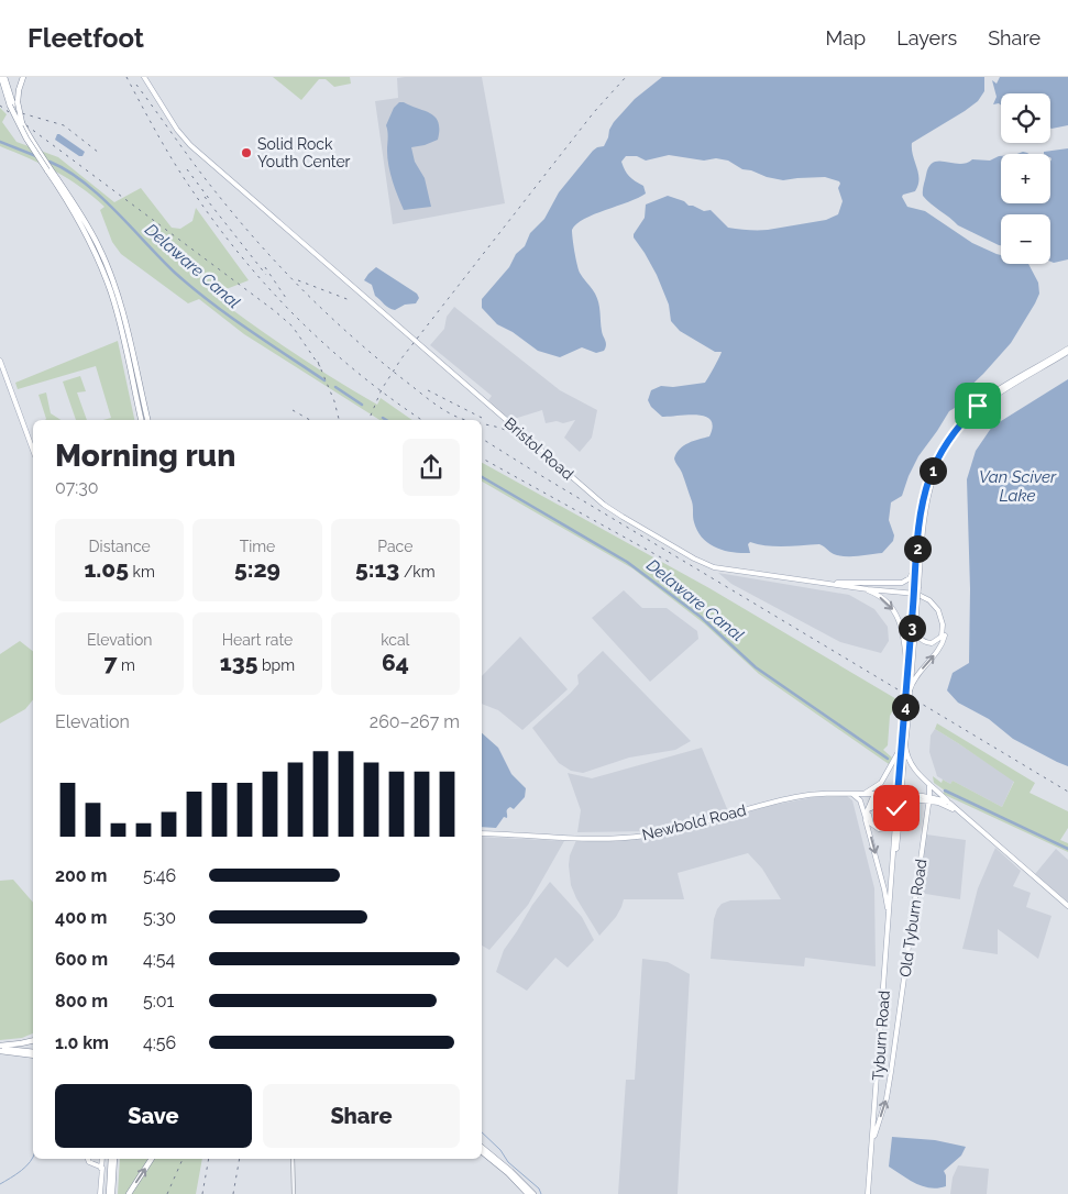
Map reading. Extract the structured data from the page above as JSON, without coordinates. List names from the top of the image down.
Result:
{
  "streets": {
    "main road": [
      "Bristol Road",
      "Newbold Road",
      "Old Tyburn Road",
      "Tyburn Road"
    ]
  },
  "crossings": [
    ["Newbold Road", "Old Tyburn Road"],
    ["Old Tyburn Road", "Tyburn Road"]
  ],
  "one_way": ["Old Tyburn Road"],
  "water": ["Delaware Canal", "Van Sciver Lake"],
  "places": ["Solid Rock Youth Center"],
  "page": {
    "header": "Fleetfoot",
    "nav": ["Map", "Layers", "Share"],
    "map_buttons": ["+", "−"],
    "heading": ["Morning run", "07:30"],
    "pins": [
      "1",
      "2",
      "3",
      "4"
    ],
    "stats": [
      ["Distance", "1.05 km"],
      ["Time", "5:29"],
      ["Pace", "5:13 /km"],
      ["Elevation", "7 m"],
      ["Heart rate", "135 bpm"],
      ["kcal", "64"]
    ],
    "chart": ["Elevation", "260–267 m"],
    "list": [
      {
        "name": "200 m",
        "note": "5:46"
      },
      {
        "name": "400 m",
        "note": "5:30"
      },
      {
        "name": "600 m",
        "note": "4:54"
      },
      {
        "name": "800 m",
        "note": "5:01"
      },
      {
        "name": "1.0 km",
        "note": "4:56"
      }
    ],
    "buttons": ["Save", "Share"]
  }
}
